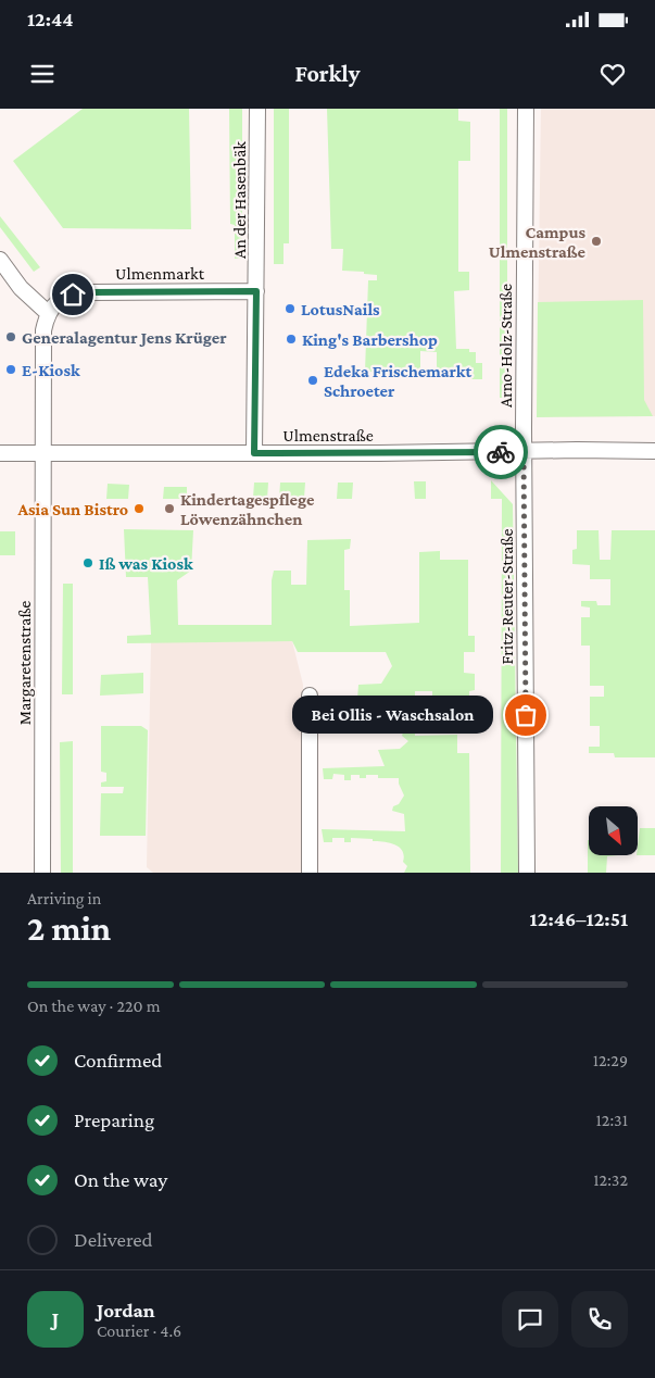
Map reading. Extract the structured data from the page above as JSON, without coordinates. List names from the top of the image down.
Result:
{
  "streets": {
    "street": [
      "An der Hasenbäk",
      "Ulmenmarkt",
      "Arno-Holz-Straße",
      "Ulmenstraße",
      "Fritz-Reuter-Straße",
      "Margaretenstraße"
    ]
  },
  "crossings": [
    ["An der Hasenbäk", "Ulmenmarkt"],
    ["Arno-Holz-Straße", "Ulmenstraße"],
    ["Arno-Holz-Straße", "Fritz-Reuter-Straße"],
    ["Ulmenstraße", "Fritz-Reuter-Straße"],
    ["Ulmenstraße", "Margaretenstraße"]
  ],
  "places": [
    "Campus Ulmenstraße",
    "LotusNails",
    "Generalagentur Jens Krüger",
    "King's Barbershop",
    "E-Kiosk",
    "Edeka Frischemarkt Schroeter",
    "Asia Sun Bistro",
    "Kindertagespflege Löwenzähnchen",
    "Iß was Kiosk",
    "Bei Ollis - Waschsalon"
  ],
  "north": "bottom right",
  "page": {
    "status": "12:44",
    "header": "Forkly",
    "bubble": "Bei Ollis - Waschsalon",
    "heading": ["2 min", "Arriving in", "12:46–12:51"],
    "panel": ["Jordan", "Courier · 4.6"],
    "bar": "On the way · 220 m",
    "list": [
      ["Confirmed", "12:29"],
      ["Preparing", "12:31"],
      ["On the way", "12:32"],
      "Delivered"
    ],
    "round": "J"
  }
}
